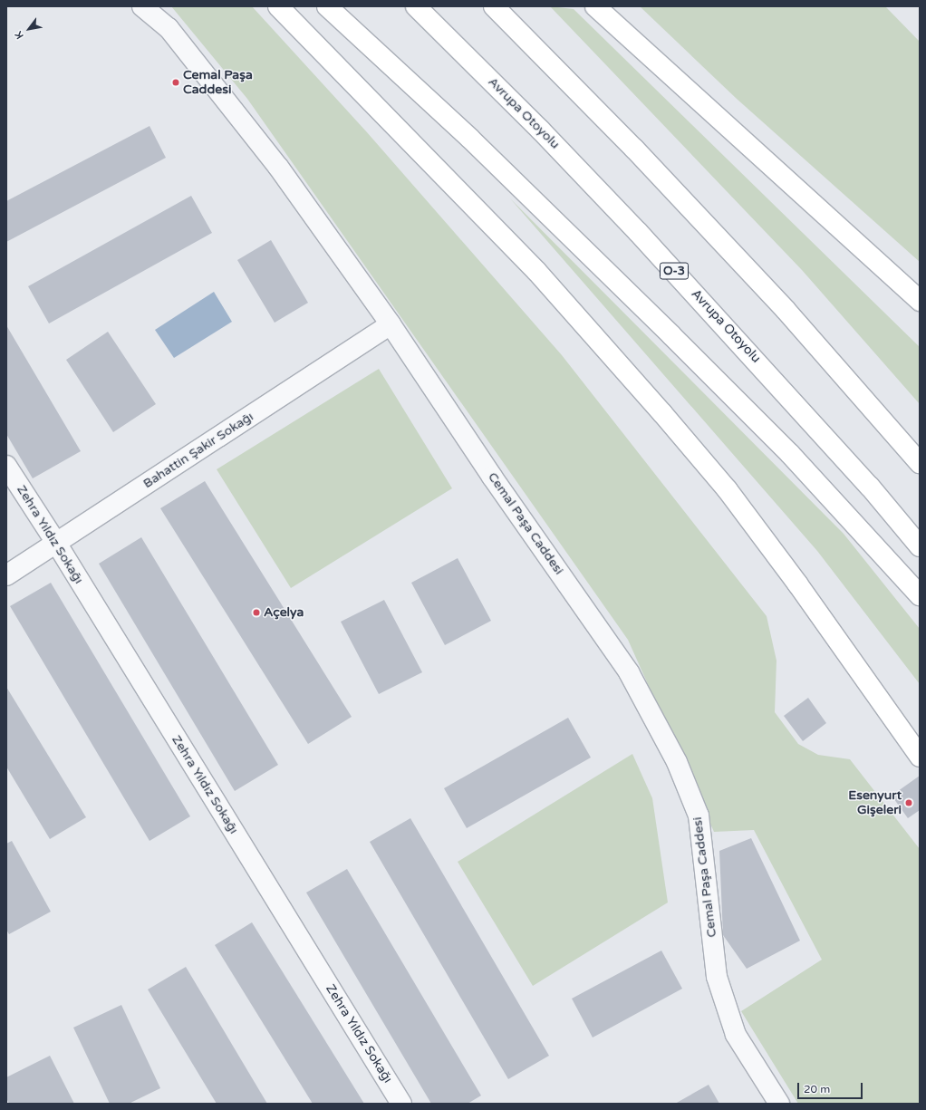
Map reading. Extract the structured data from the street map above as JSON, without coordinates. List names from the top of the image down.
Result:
{
  "streets": {
    "highway": ["Avrupa Otoyolu", "O-3"],
    "street": ["Bahattin Şakir Sokağı", "Cemal Paşa Caddesi", "Zehra Yıldız Sokağı"]
  },
  "crossings": [
    ["Bahattin Şakir Sokağı", "Cemal Paşa Caddesi"],
    ["Bahattin Şakir Sokağı", "Zehra Yıldız Sokağı"]
  ],
  "places": ["Cemal Paşa Caddesi", "Açelya", "Esenyurt Gişeleri"],
  "scale_bar": "20 m",
  "north": "bottom left"
}
